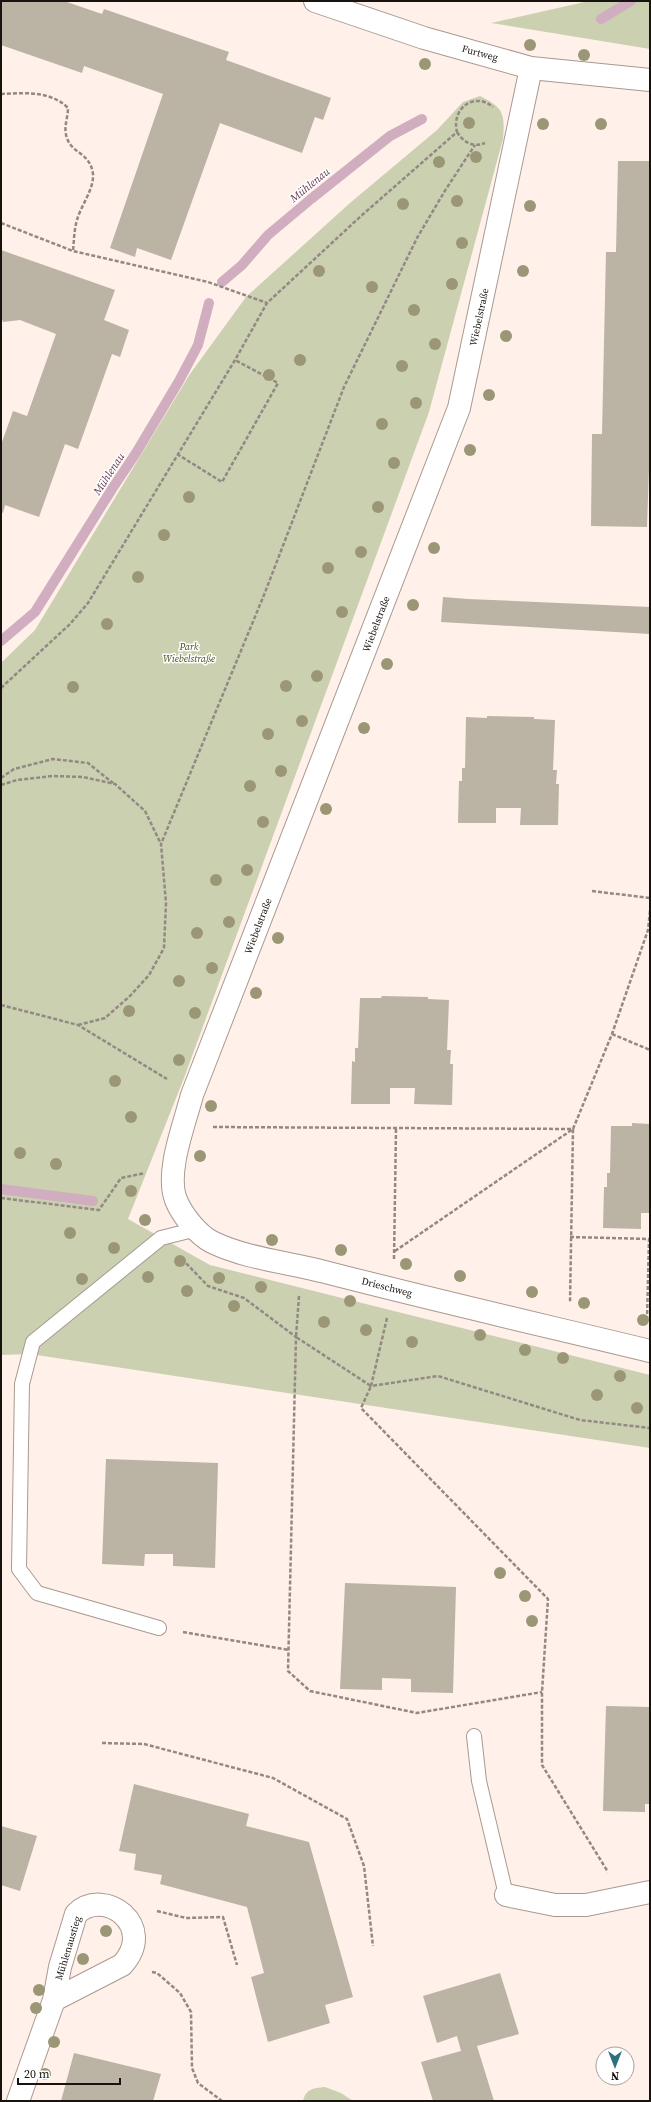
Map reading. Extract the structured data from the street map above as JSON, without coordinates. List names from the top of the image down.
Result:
{
  "streets": {
    "street": [
      "Furtweg",
      "Wiebelstraße",
      "Drieschweg",
      "Mühlenaustieg"
    ]
  },
  "crossings": [
    ["Furtweg", "Wiebelstraße"],
    ["Wiebelstraße", "Drieschweg"]
  ],
  "water": ["Mühlenau"],
  "parks": ["Park Wiebelstraße"],
  "scale_bar": "20 m",
  "north": "bottom"
}
